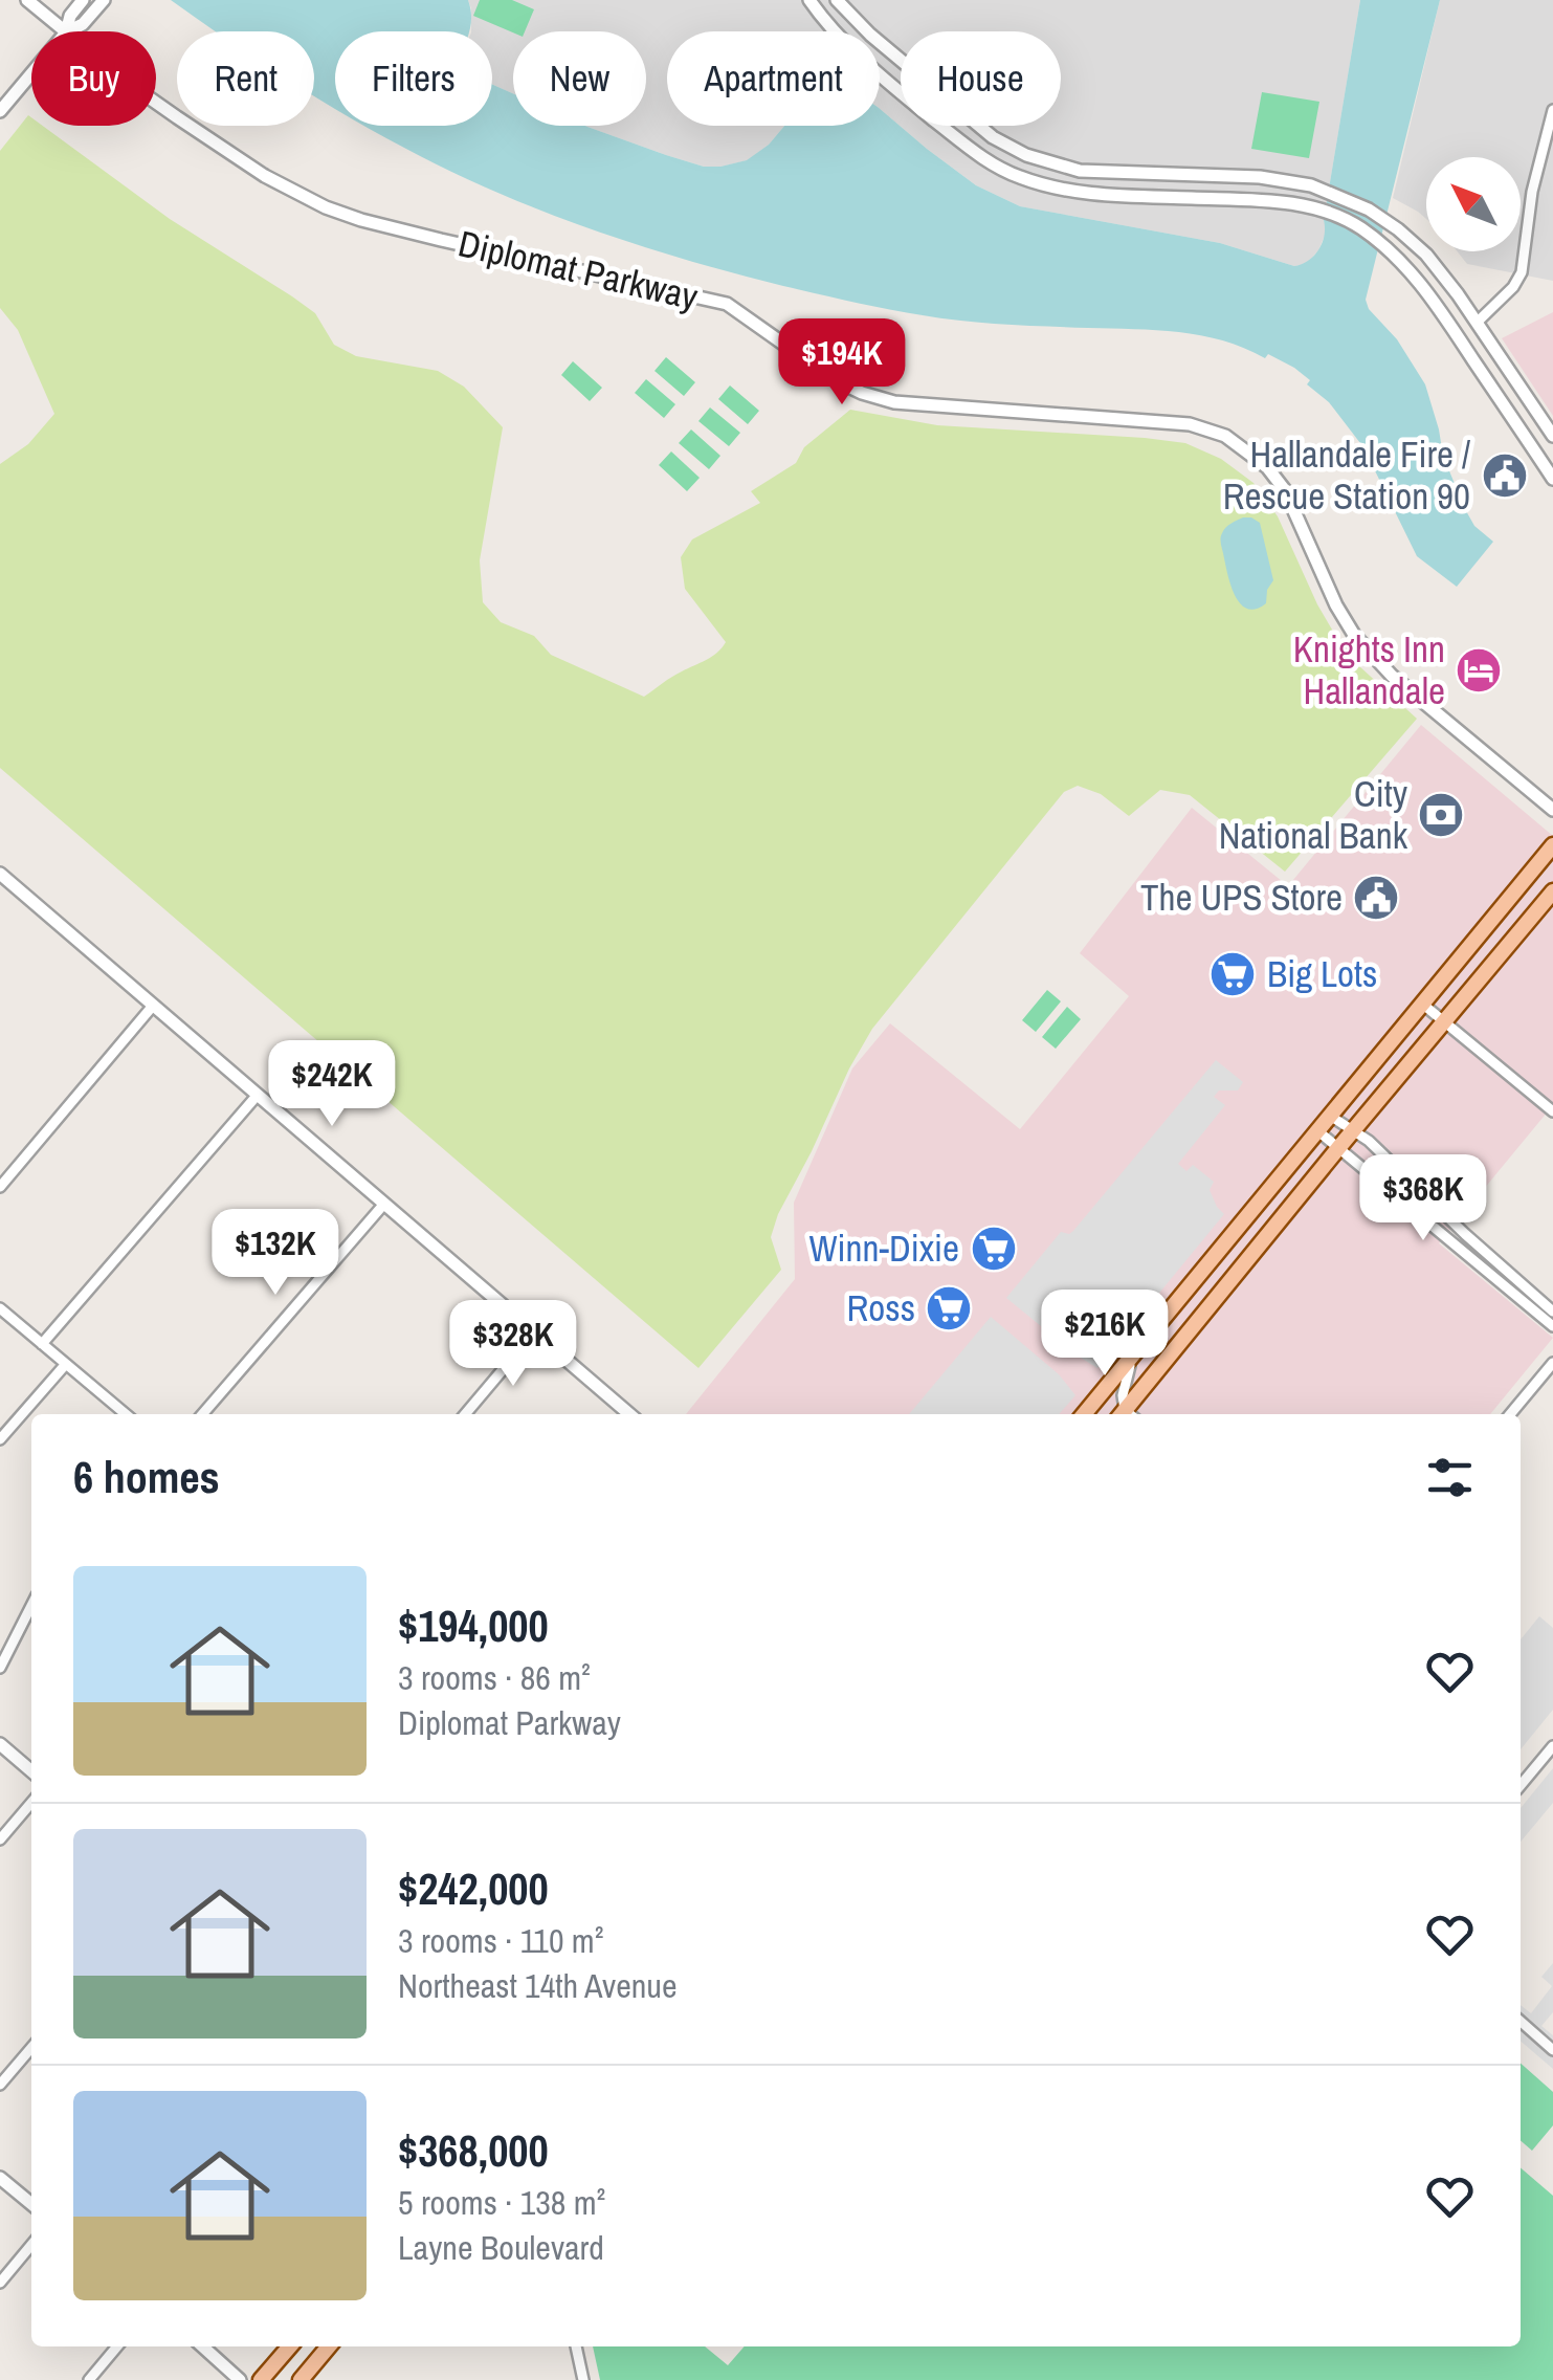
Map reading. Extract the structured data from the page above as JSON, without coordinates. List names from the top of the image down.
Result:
{
  "streets": {
    "street": ["Diplomat Parkway"]
  },
  "places": {
    "public building": ["Hallandale Fire / Rescue Station 90", "The UPS Store"],
    "hotel": ["Knights Inn Hallandale"],
    "bank": ["City National Bank"],
    "supermarket": ["Big Lots", "Winn-Dixie", "Ross"]
  },
  "north": "top left",
  "page": {
    "chip": [
      "Buy",
      "Rent",
      "Filters",
      "New",
      "Apartment",
      "House"
    ],
    "price": [
      "$194K",
      "$242K",
      "$368K",
      "$132K",
      "$216K",
      "$328K"
    ],
    "heading": "6 homes",
    "list": [
      {
        "name": "$194,000",
        "note": "3 rooms · 86 m² · Diplomat Parkway"
      },
      {
        "name": "$242,000",
        "note": "3 rooms · 110 m² · Northeast 14th Avenue"
      },
      {
        "name": "$368,000",
        "note": "5 rooms · 138 m² · Layne Boulevard"
      }
    ]
  }
}
